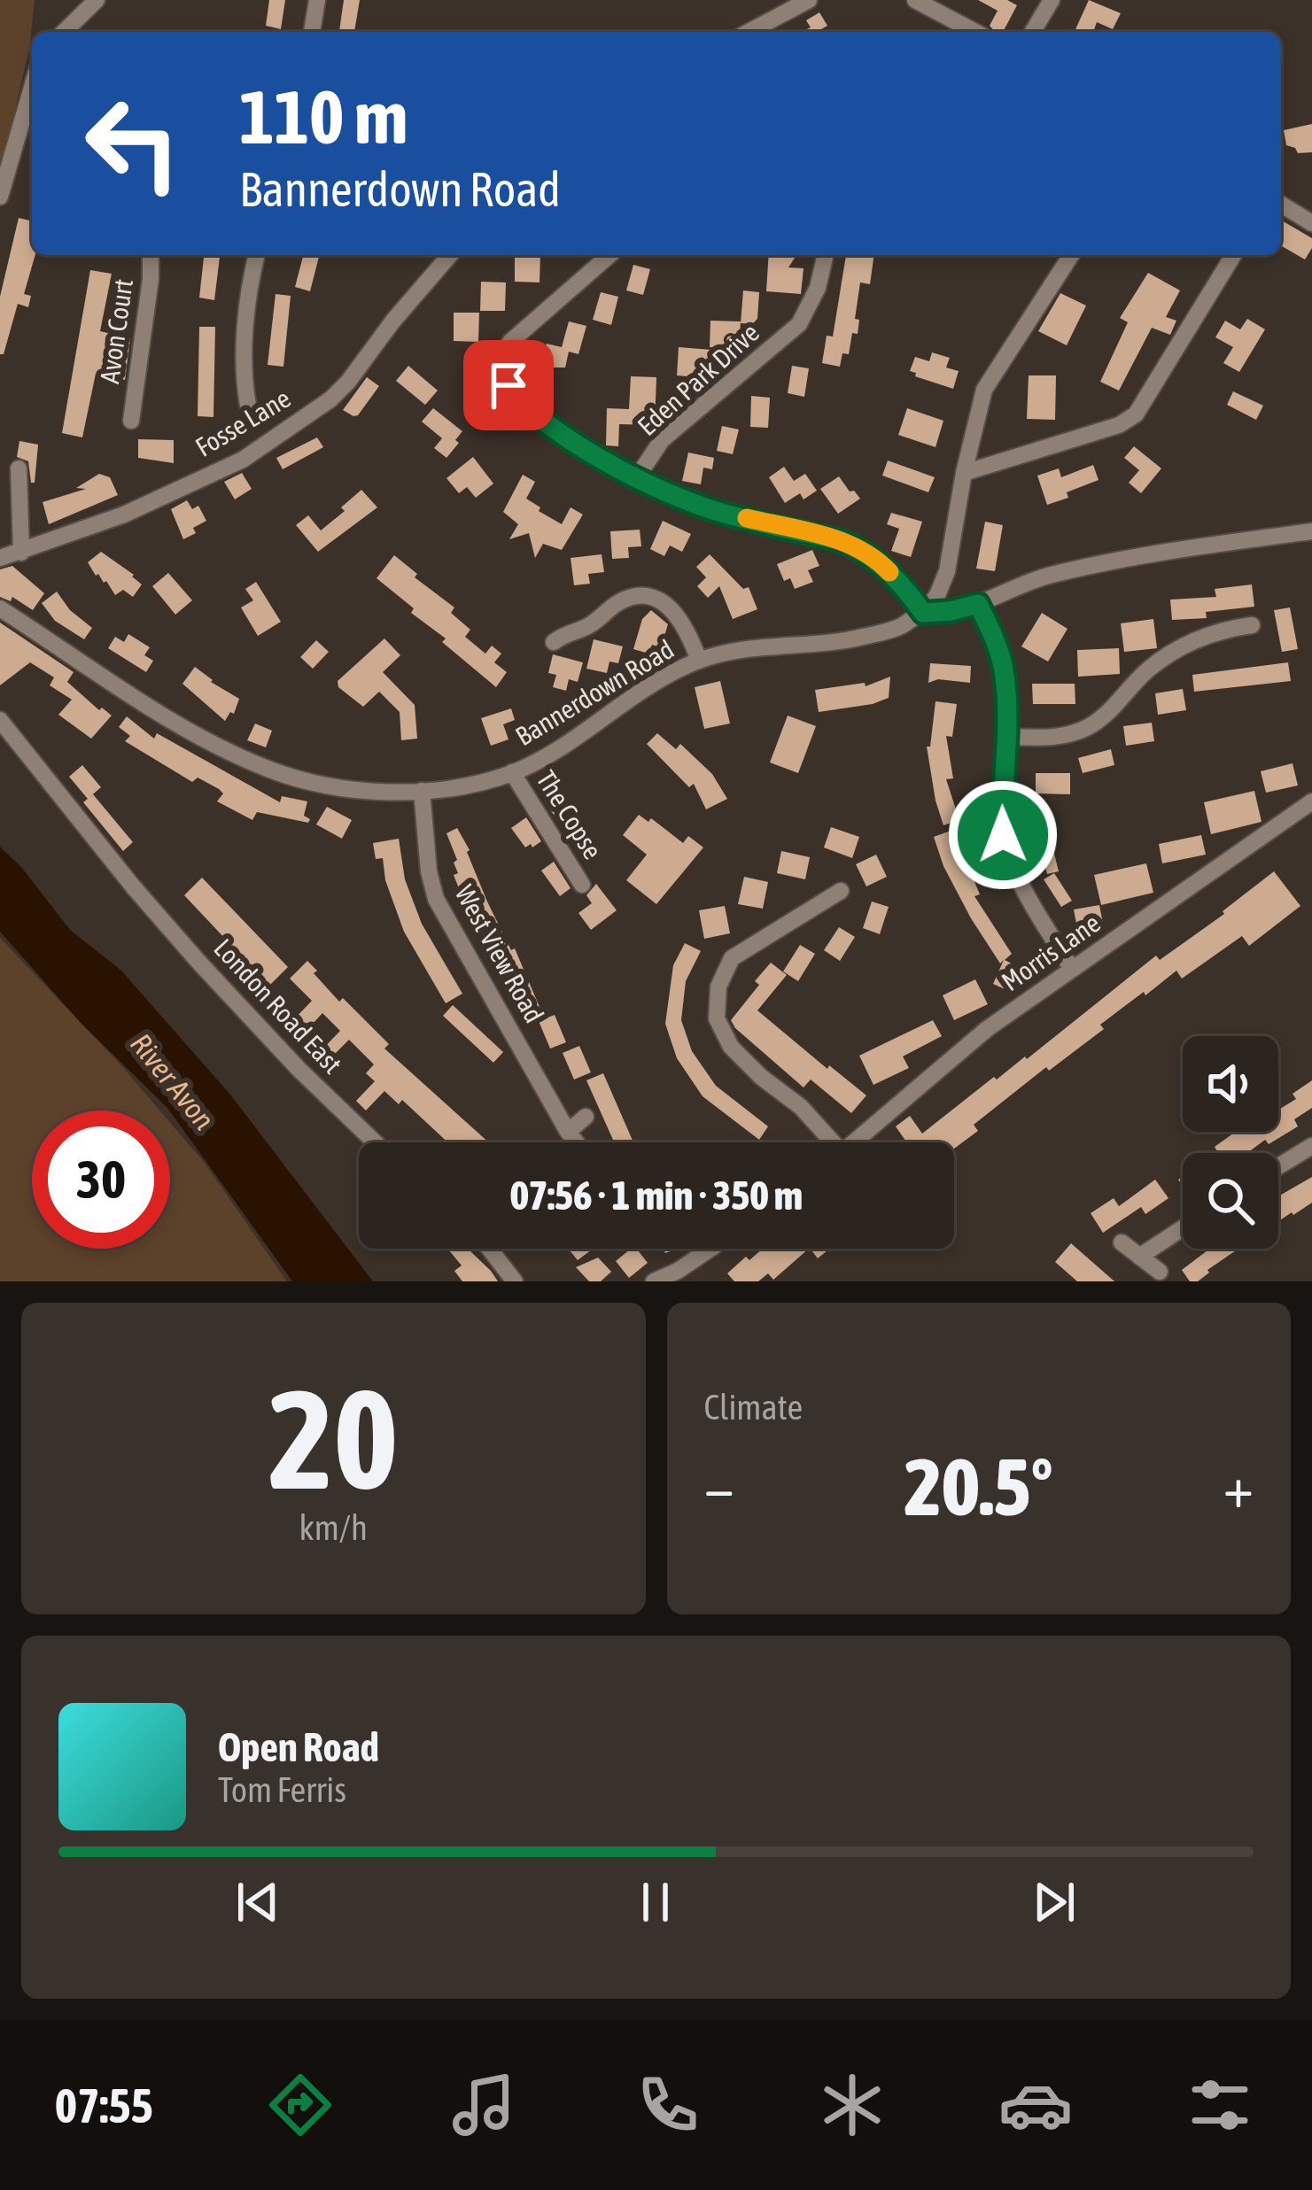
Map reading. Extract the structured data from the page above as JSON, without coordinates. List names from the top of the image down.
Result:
{
  "streets": {
    "street": [
      "Avon Court",
      "Eden Park Drive",
      "Fosse Lane",
      "Bannerdown Road",
      "The Copse",
      "Morris Lane",
      "West View Road",
      "London Road East"
    ]
  },
  "crossings": [
    ["Eden Park Drive", "Bannerdown Road"],
    ["Bannerdown Road", "The Copse"],
    ["Bannerdown Road", "West View Road"]
  ],
  "water": ["River Avon"],
  "page": {
    "turn": ["110 m", "Bannerdown Road"],
    "limit": "30",
    "trip": "07:56 · 1 min · 350 m",
    "tile": [
      ["20", "km/h"],
      "Climate"
    ],
    "heat": ["−", "20.5°", "+"],
    "song": ["Open Road", "Tom Ferris"],
    "tabs": "07:55"
  }
}
